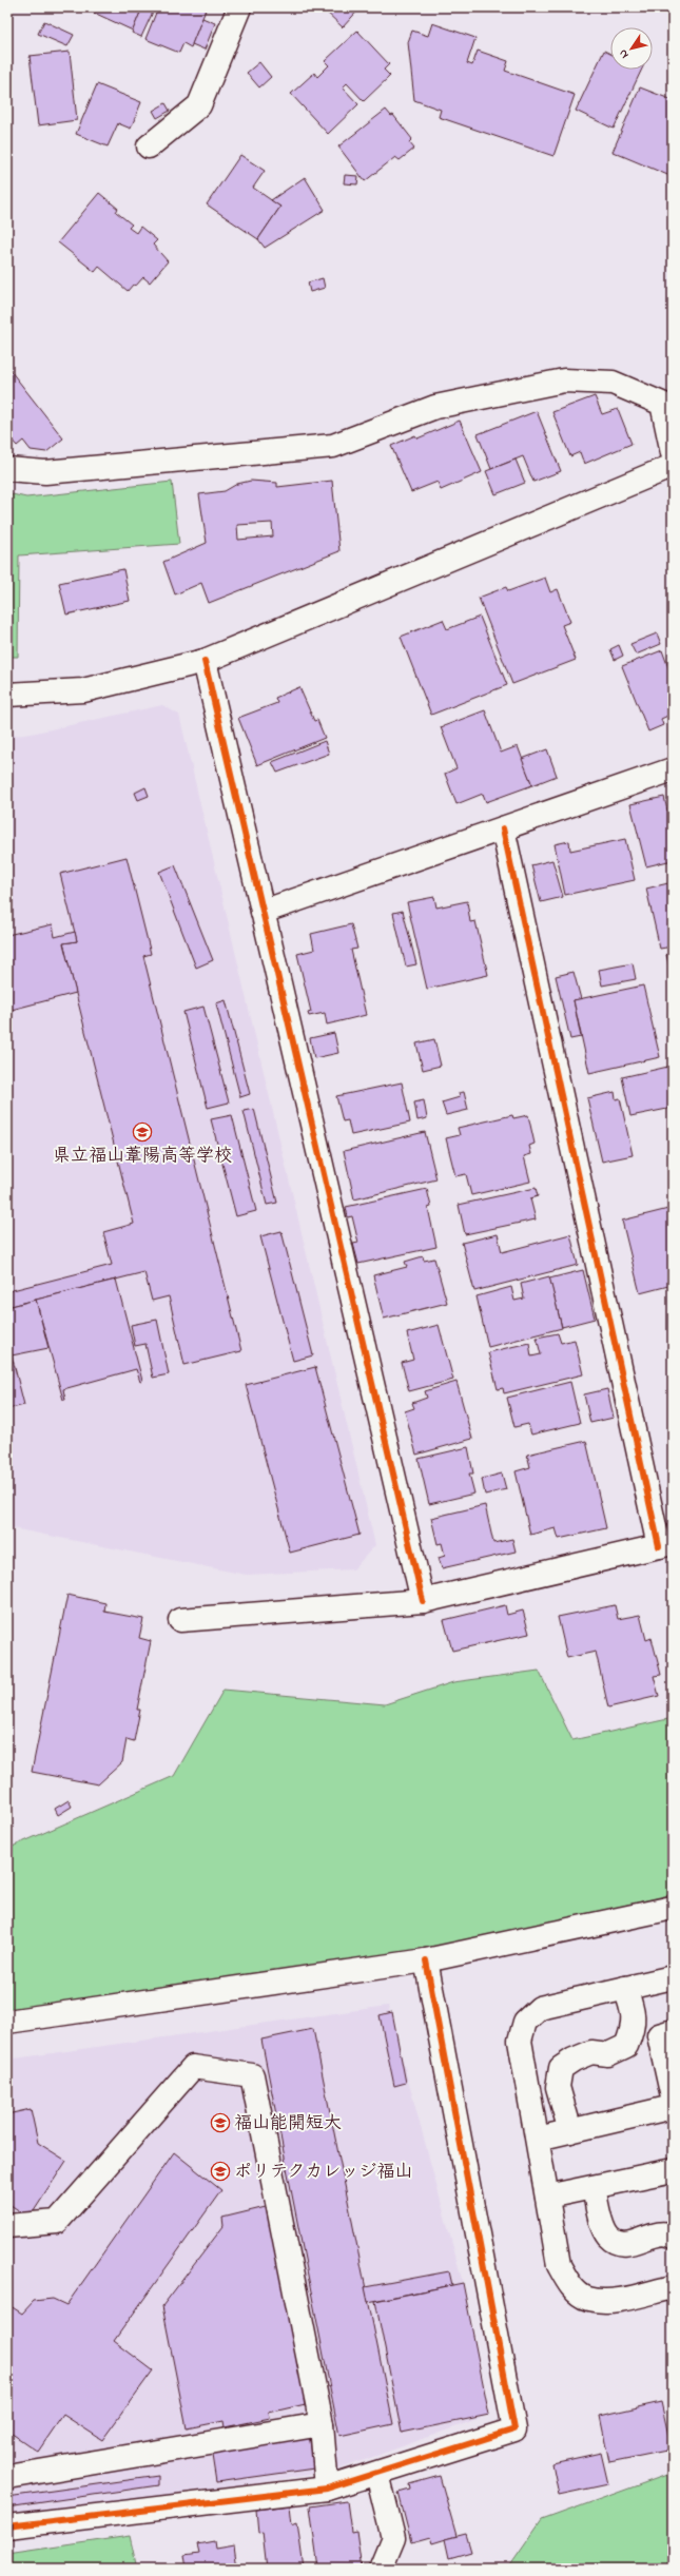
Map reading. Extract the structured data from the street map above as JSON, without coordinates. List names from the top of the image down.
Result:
{
  "places": {
    "school or university": ["県立福山葦陽高等学校", "福山能開短大", "ポリテクカレッジ福山"]
  },
  "north": "bottom left"
}
